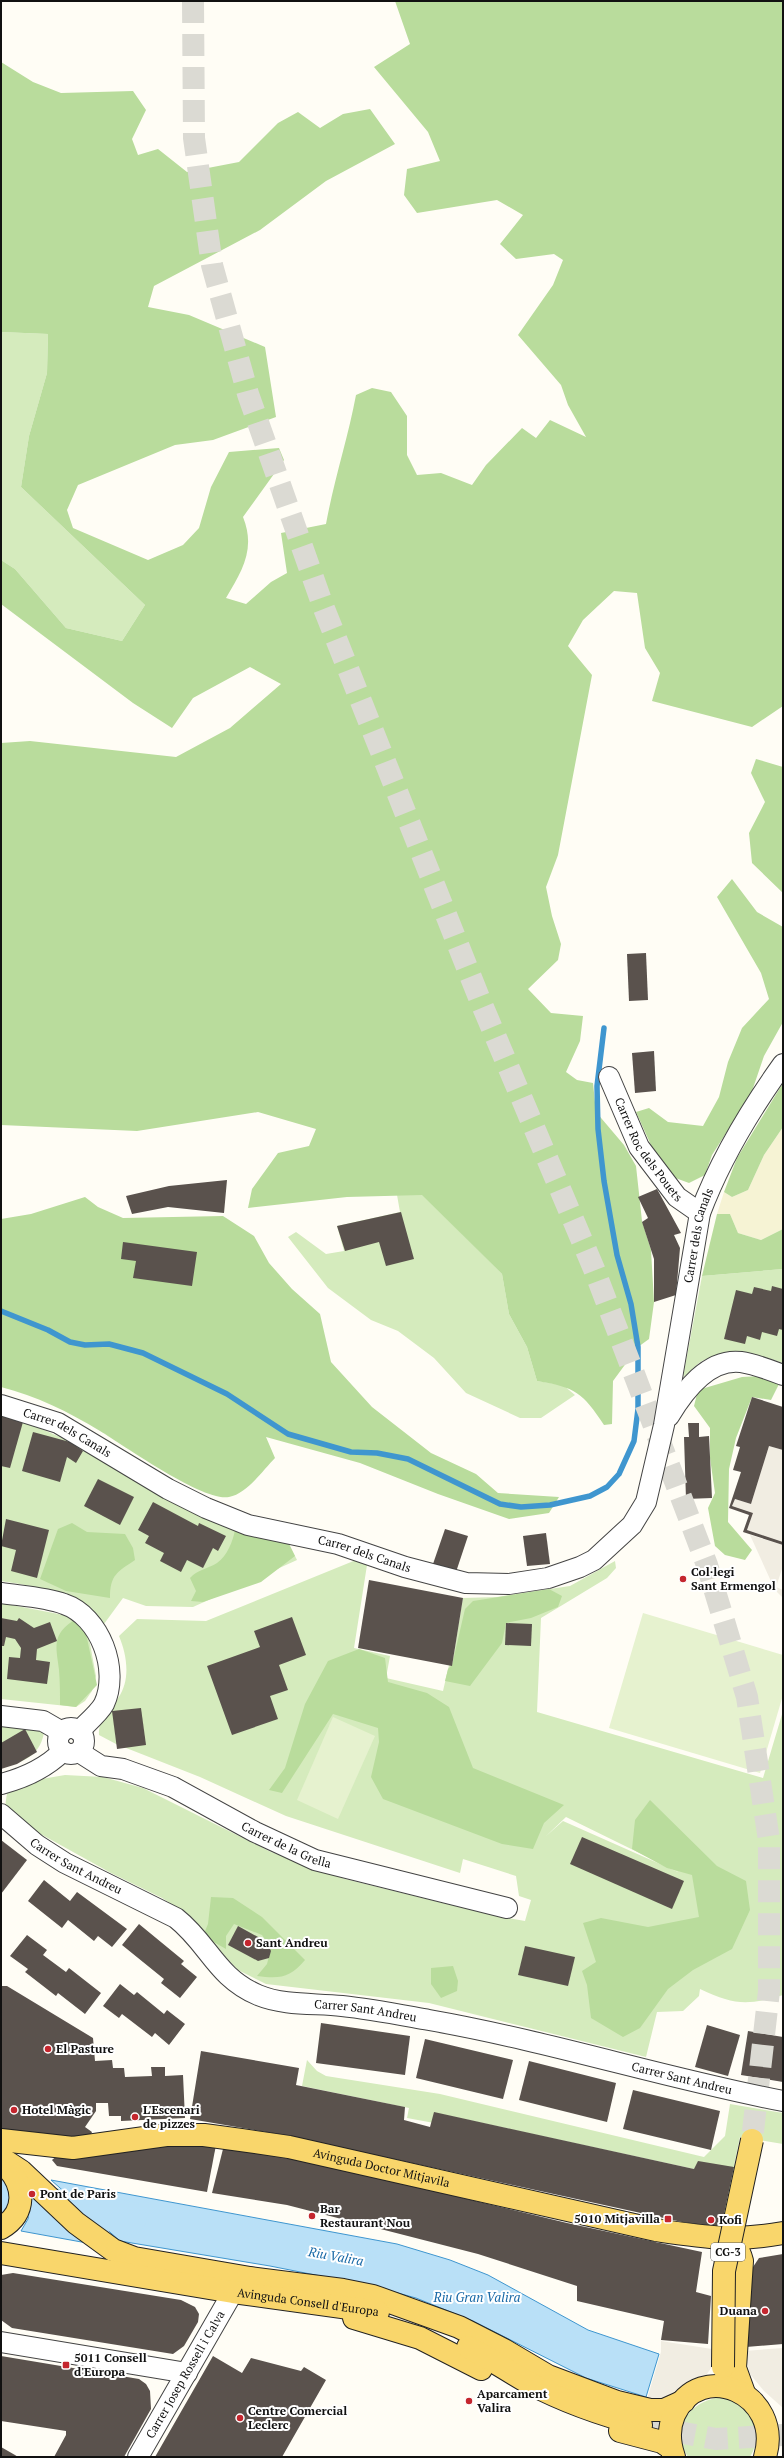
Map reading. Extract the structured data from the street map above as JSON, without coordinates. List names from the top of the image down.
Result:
{
  "streets": {
    "main road": ["Avinguda Doctor Mitjavila", "CG-3", "Avinguda Consell d'Europa"],
    "street": [
      "Carrer Roc dels Pouets",
      "Carrer dels Canals",
      "Carrer de la Grella",
      "Carrer Sant Andreu",
      "Carrer Josep Rossell i Calva"
    ]
  },
  "crossings": [
    ["Carrer Roc dels Pouets", "Carrer dels Canals"],
    ["CG-3", "Avinguda Consell d'Europa"],
    ["Avinguda Consell d'Europa", "Carrer Josep Rossell i Calva"]
  ],
  "water": ["Riu Valira", "Riu Gran Valira"],
  "places": {
    "other": [
      "Col·legi Sant Ermengol",
      "Sant Andreu",
      "El Pasture",
      "Hotel Màgic",
      "L'Escenari de pizzes",
      "Pont de Paris",
      "Bar Restaurant Nou",
      "Kofi",
      "Duana",
      "Aparcament Valira",
      "Centre Comercial Leclerc"
    ],
    "transit": ["5010 Mitjavilla", "5011 Consell d'Europa"]
  }
}
